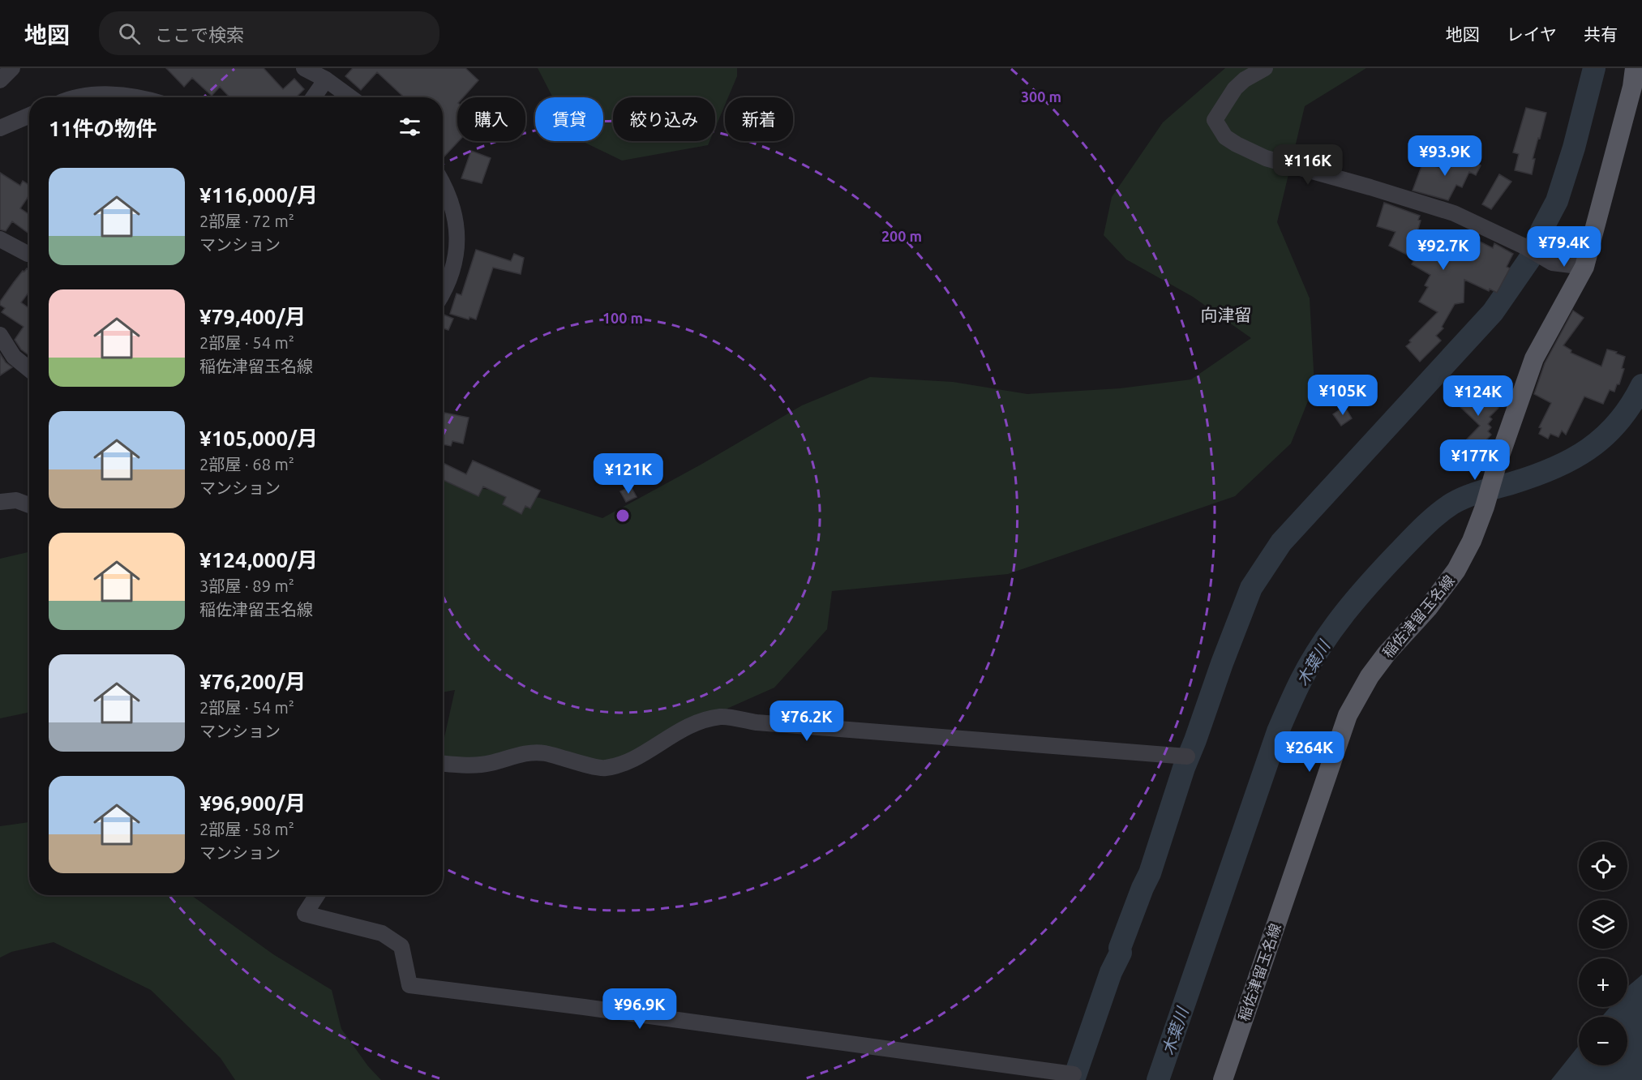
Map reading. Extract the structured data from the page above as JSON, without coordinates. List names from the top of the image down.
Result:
{
  "streets": {
    "main road": ["稲佐津留玉名線"]
  },
  "districts": ["向津留"],
  "water": ["木葉川"],
  "page": {
    "header": "地図",
    "search": "ここで検索",
    "nav": ["地図", "レイヤ", "共有"],
    "chip": [
      "購入",
      "賃貸",
      "絞り込み",
      "新着"
    ],
    "heading": "11件の物件",
    "price": [
      "¥93.9K",
      "¥116K",
      "¥79.4K",
      "¥92.7K",
      "¥105K",
      "¥124K",
      "¥177K",
      "¥121K",
      "¥76.2K",
      "¥264K",
      "¥96.9K"
    ],
    "list": [
      {
        "name": "¥116,000/月",
        "note": "2部屋 · 72 m² · マンション"
      },
      {
        "name": "¥79,400/月",
        "note": "2部屋 · 54 m² · 稲佐津留玉名線"
      },
      {
        "name": "¥105,000/月",
        "note": "2部屋 · 68 m² · マンション"
      },
      {
        "name": "¥124,000/月",
        "note": "3部屋 · 89 m² · 稲佐津留玉名線"
      },
      {
        "name": "¥76,200/月",
        "note": "2部屋 · 54 m² · マンション"
      },
      {
        "name": "¥96,900/月",
        "note": "2部屋 · 58 m² · マンション"
      }
    ],
    "map_buttons": ["+", "−"]
  },
  "rings": ["300 m", "200 m", "100 m"]
}
